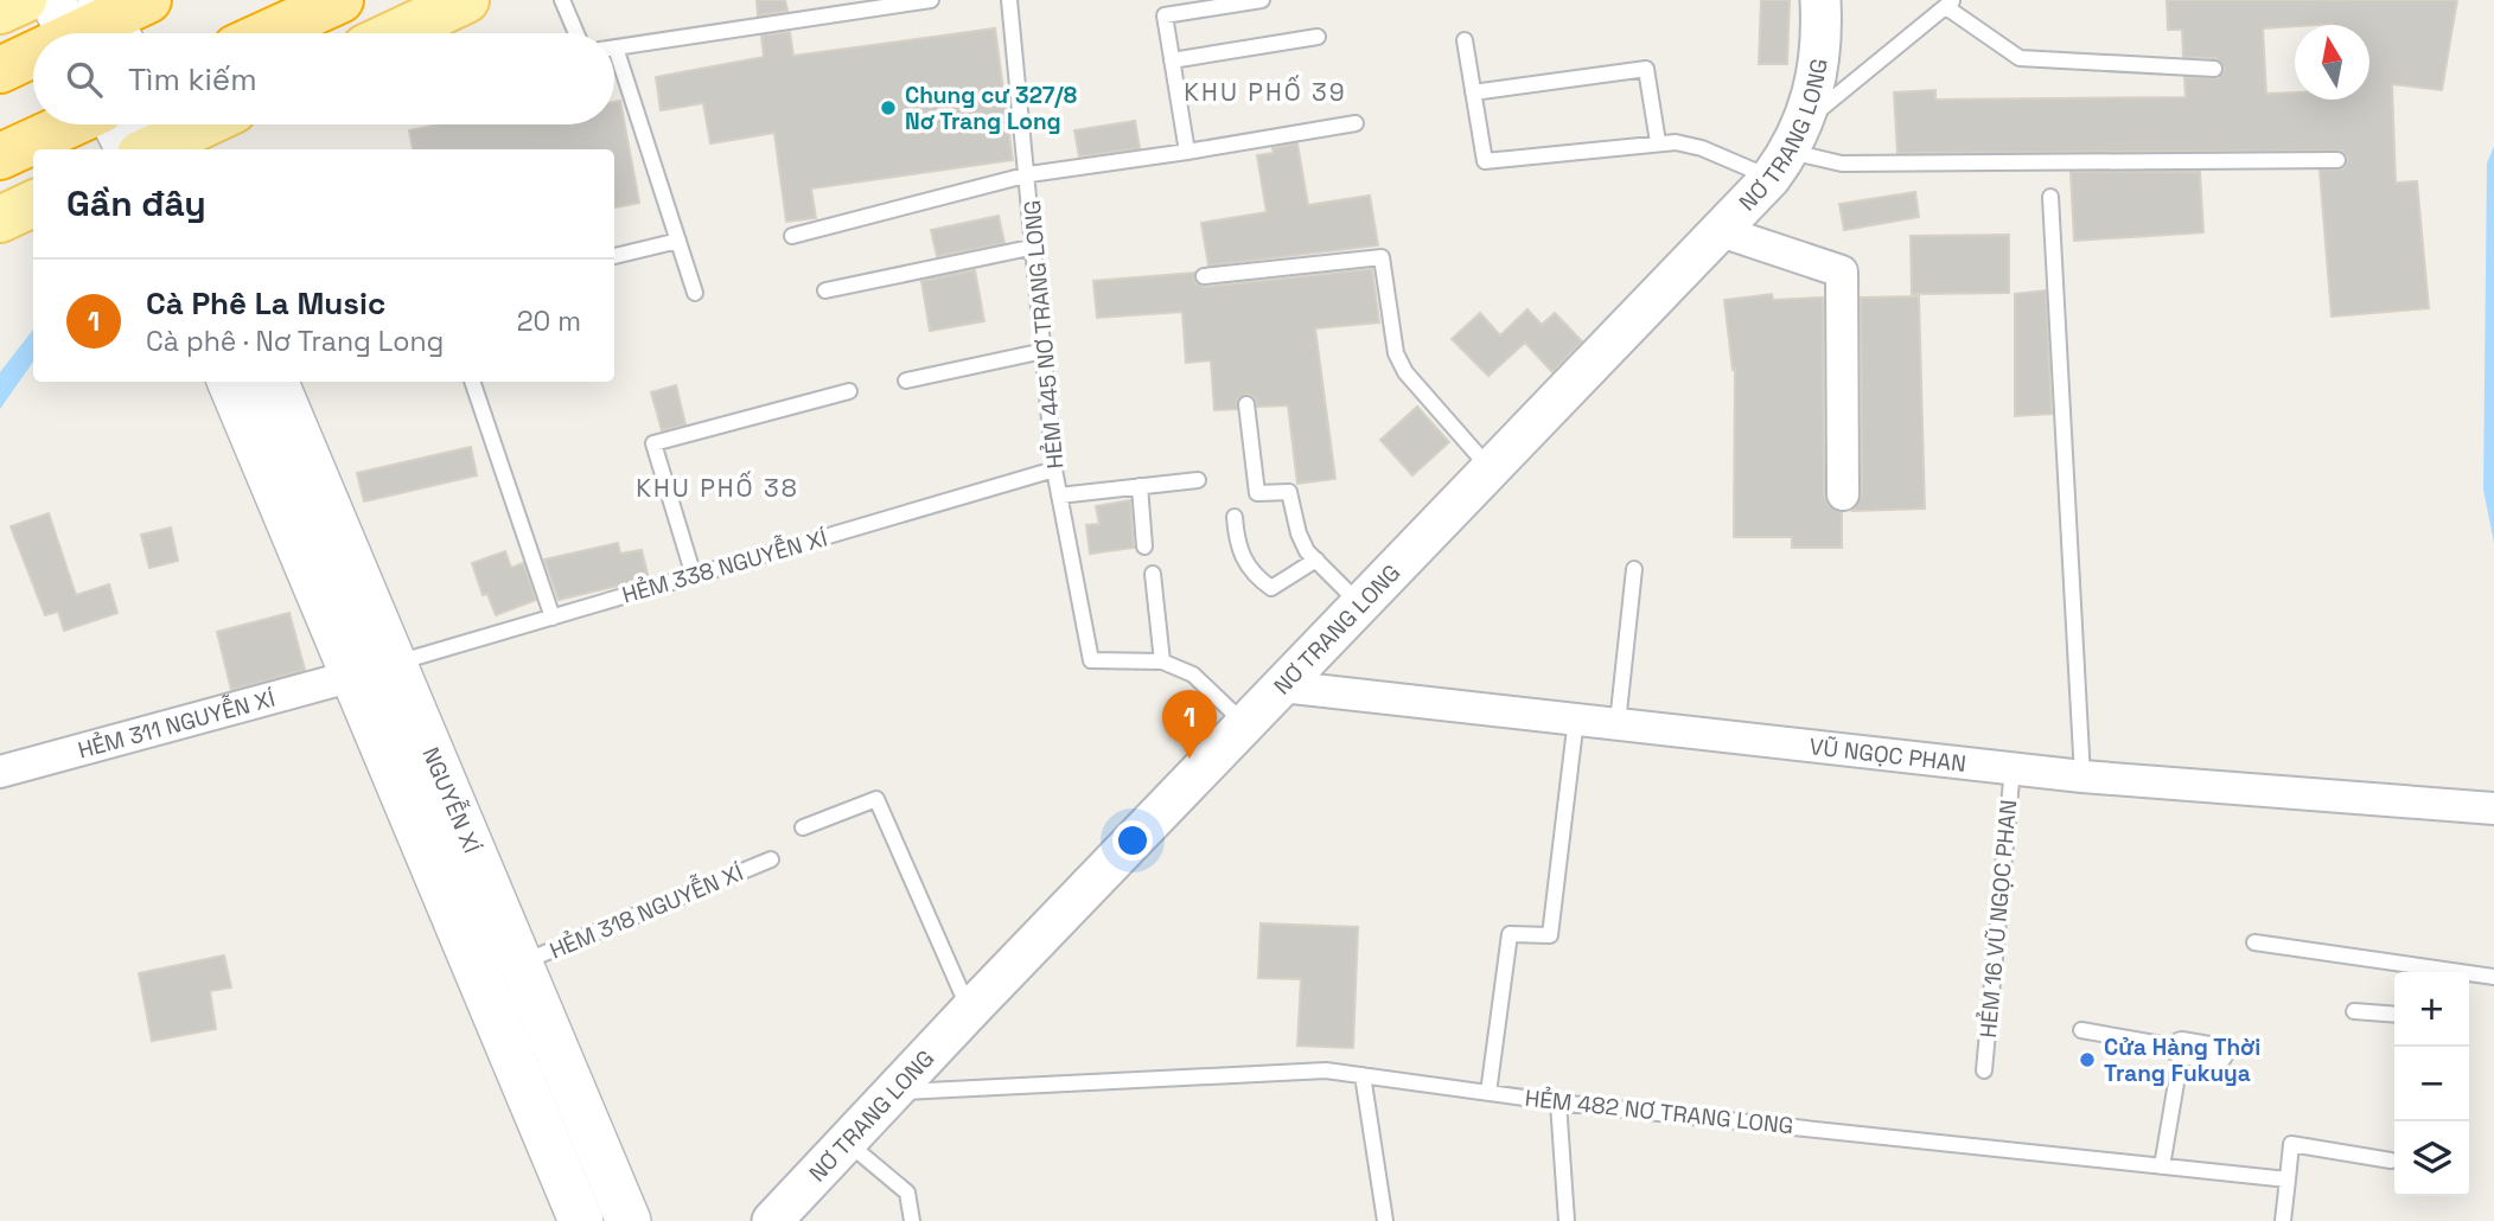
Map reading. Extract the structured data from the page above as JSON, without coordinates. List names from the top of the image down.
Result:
{
  "streets": {
    "main road": ["NGUYỄN XÍ"],
    "street": ["NƠ TRANG LONG", "HẺM 311 NGUYỄN XÍ", "VŨ NGỌC PHAN"],
    "lane": [
      "HẺM 445 NƠ TRANG LONG",
      "HẺM 338 NGUYỄN XÍ",
      "HẺM 318 NGUYỄN XÍ",
      "HẺM 16 VŨ NGỌC PHAN",
      "HẺM 482 NƠ TRANG LONG"
    ]
  },
  "crossings": [
    ["NƠ TRANG LONG", "HẺM 445 NƠ TRANG LONG"],
    ["NƠ TRANG LONG", "VŨ NGỌC PHAN"],
    ["NƠ TRANG LONG", "HẺM 482 NƠ TRANG LONG"],
    ["HẺM 445 NƠ TRANG LONG", "HẺM 338 NGUYỄN XÍ"],
    ["HẺM 338 NGUYỄN XÍ", "NGUYỄN XÍ"],
    ["HẺM 311 NGUYỄN XÍ", "NGUYỄN XÍ"],
    ["VŨ NGỌC PHAN", "HẺM 16 VŨ NGỌC PHAN"],
    ["NGUYỄN XÍ", "HẺM 318 NGUYỄN XÍ"]
  ],
  "districts": ["KHU PHỐ 39", "KHU PHỐ 38"],
  "places": ["Chung cư 327/8 Nơ Trang Long", "Cửa Hàng Thời Trang Fukuya"],
  "north": "top",
  "page": {
    "search": "Tìm kiếm",
    "heading": "Gần đây",
    "list": [
      {
        "mark": "1",
        "name": "Cà Phê La Music",
        "note": "Cà phê · Nơ Trang Long",
        "value": "20 m"
      }
    ],
    "pins": "1",
    "map_buttons": ["+", "−"]
  }
}
